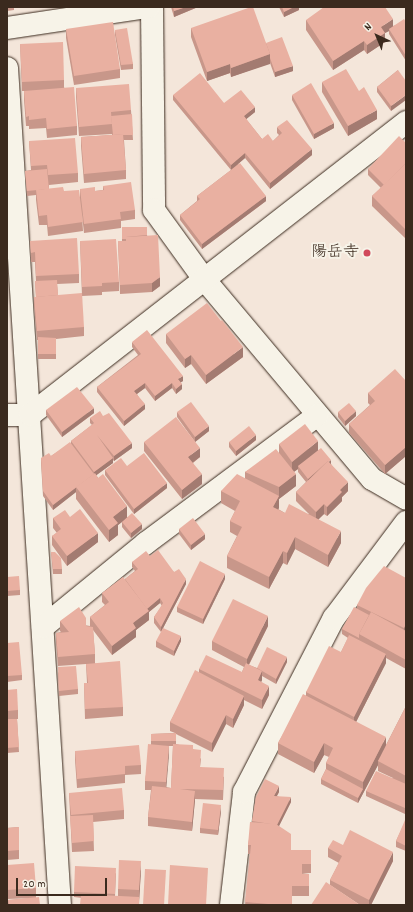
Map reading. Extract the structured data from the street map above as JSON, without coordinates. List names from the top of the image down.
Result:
{
  "places": ["陽岳寺"],
  "scale_bar": "20 m",
  "north": "top left"
}
